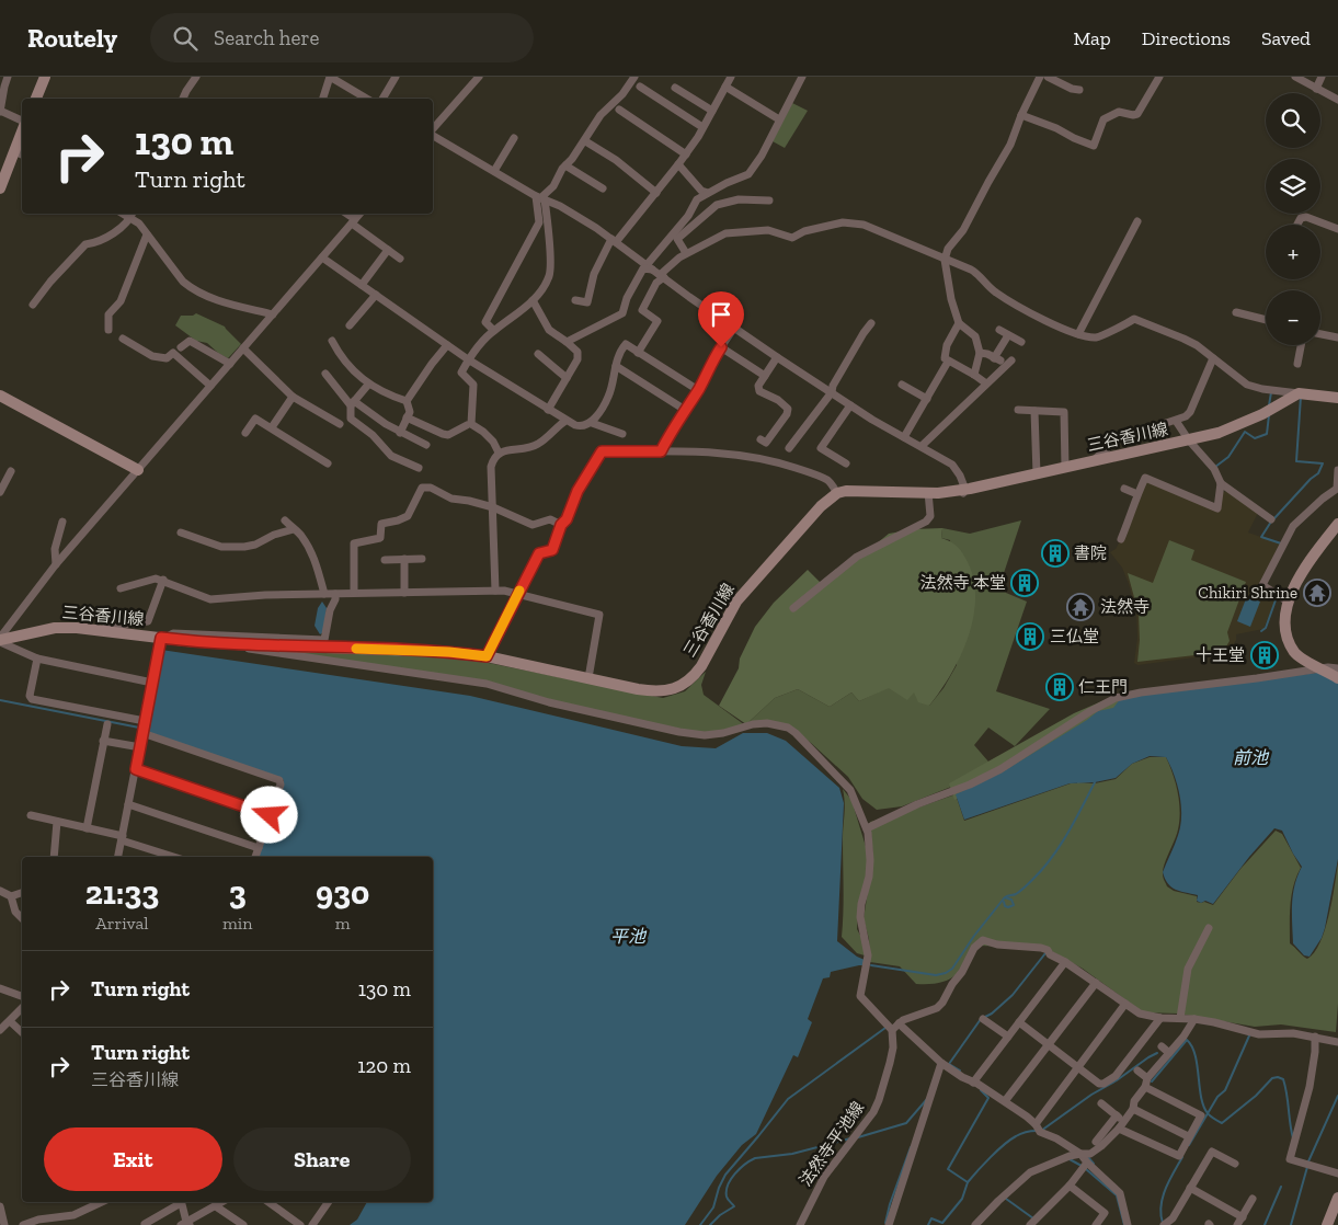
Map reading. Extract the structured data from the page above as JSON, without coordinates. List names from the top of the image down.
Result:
{
  "streets": {
    "main road": ["三谷香川線"],
    "street": ["法然寺平池線"]
  },
  "water": ["前池", "平池"],
  "places": {
    "building": [
      "書院",
      "法然寺 本堂",
      "三仏堂",
      "十王堂",
      "仁王門"
    ],
    "temple": ["Chikiri Shrine", "法然寺"]
  },
  "page": {
    "header": "Routely",
    "search": "Search here",
    "nav": ["Map", "Directions", "Saved"],
    "map_buttons": ["+", "−"],
    "turn": ["130 m", "Turn right"],
    "eta": [
      "21:33",
      "Arrival",
      "3",
      "min",
      "930",
      "m"
    ],
    "list": [
      {
        "name": "Turn right",
        "value": "130 m"
      },
      {
        "name": "Turn right",
        "note": "三谷香川線",
        "value": "120 m"
      }
    ],
    "buttons": ["Exit", "Share"]
  }
}
